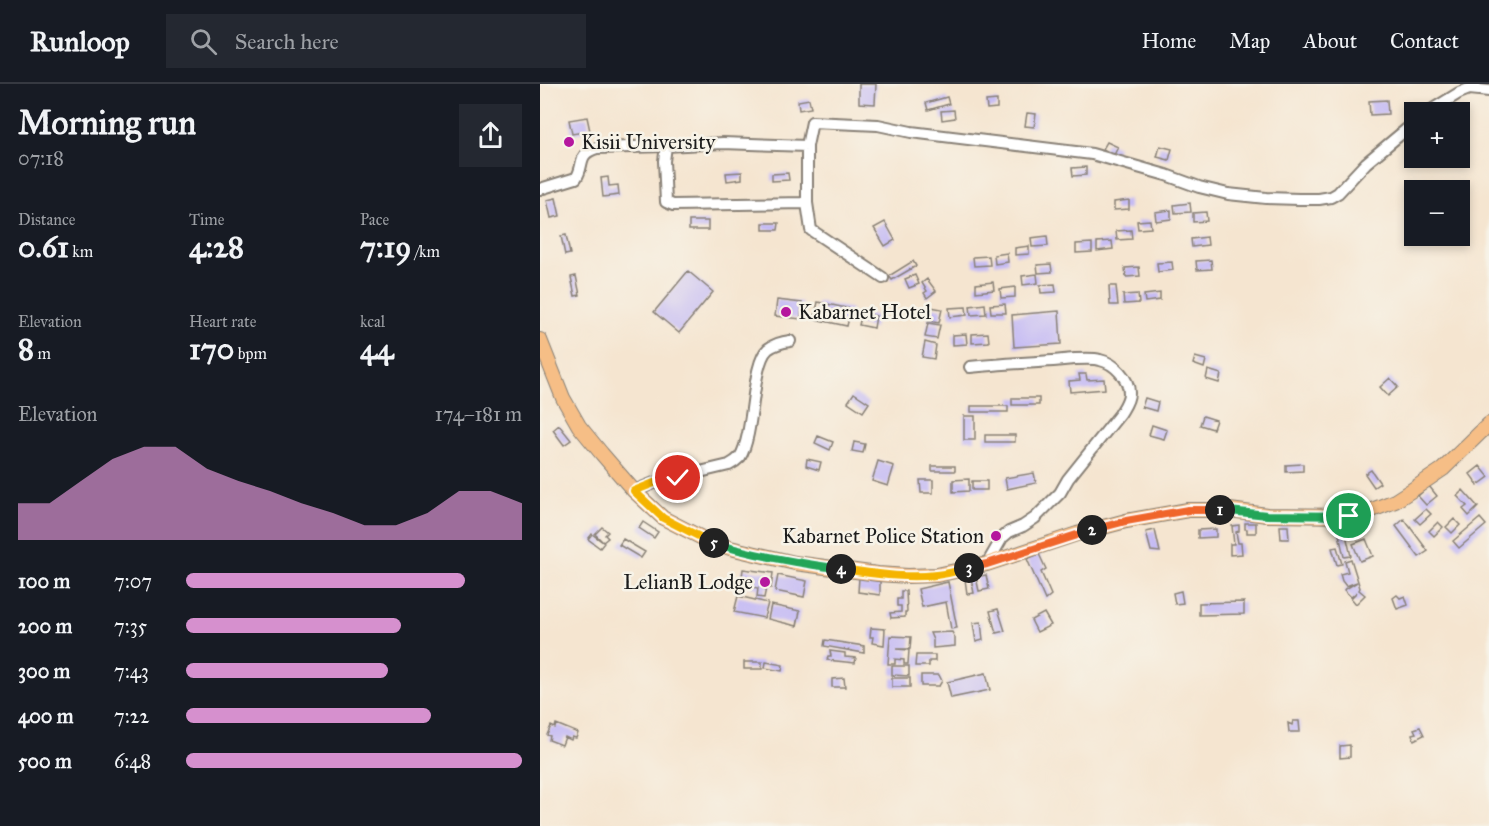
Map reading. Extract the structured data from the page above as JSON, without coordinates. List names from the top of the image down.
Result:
{
  "places": [
    "Kisii University",
    "Kabarnet Hotel",
    "Kabarnet Police Station",
    "LelianB Lodge"
  ],
  "page": {
    "header": "Runloop",
    "search": "Search here",
    "nav": [
      "Home",
      "Map",
      "About",
      "Contact"
    ],
    "heading": ["Morning run", "07:18"],
    "map_buttons": ["+", "−"],
    "stats": [
      ["Distance", "0.61 km"],
      ["Time", "4:28"],
      ["Pace", "7:19 /km"],
      ["Elevation", "8 m"],
      ["Heart rate", "170 bpm"],
      ["kcal", "44"]
    ],
    "chart": ["Elevation", "174–181 m"],
    "pins": [
      "1",
      "2",
      "5",
      "3",
      "4"
    ],
    "list": [
      {
        "name": "100 m",
        "note": "7:07"
      },
      {
        "name": "200 m",
        "note": "7:35"
      },
      {
        "name": "300 m",
        "note": "7:43"
      },
      {
        "name": "400 m",
        "note": "7:22"
      },
      {
        "name": "500 m",
        "note": "6:48"
      }
    ]
  }
}
